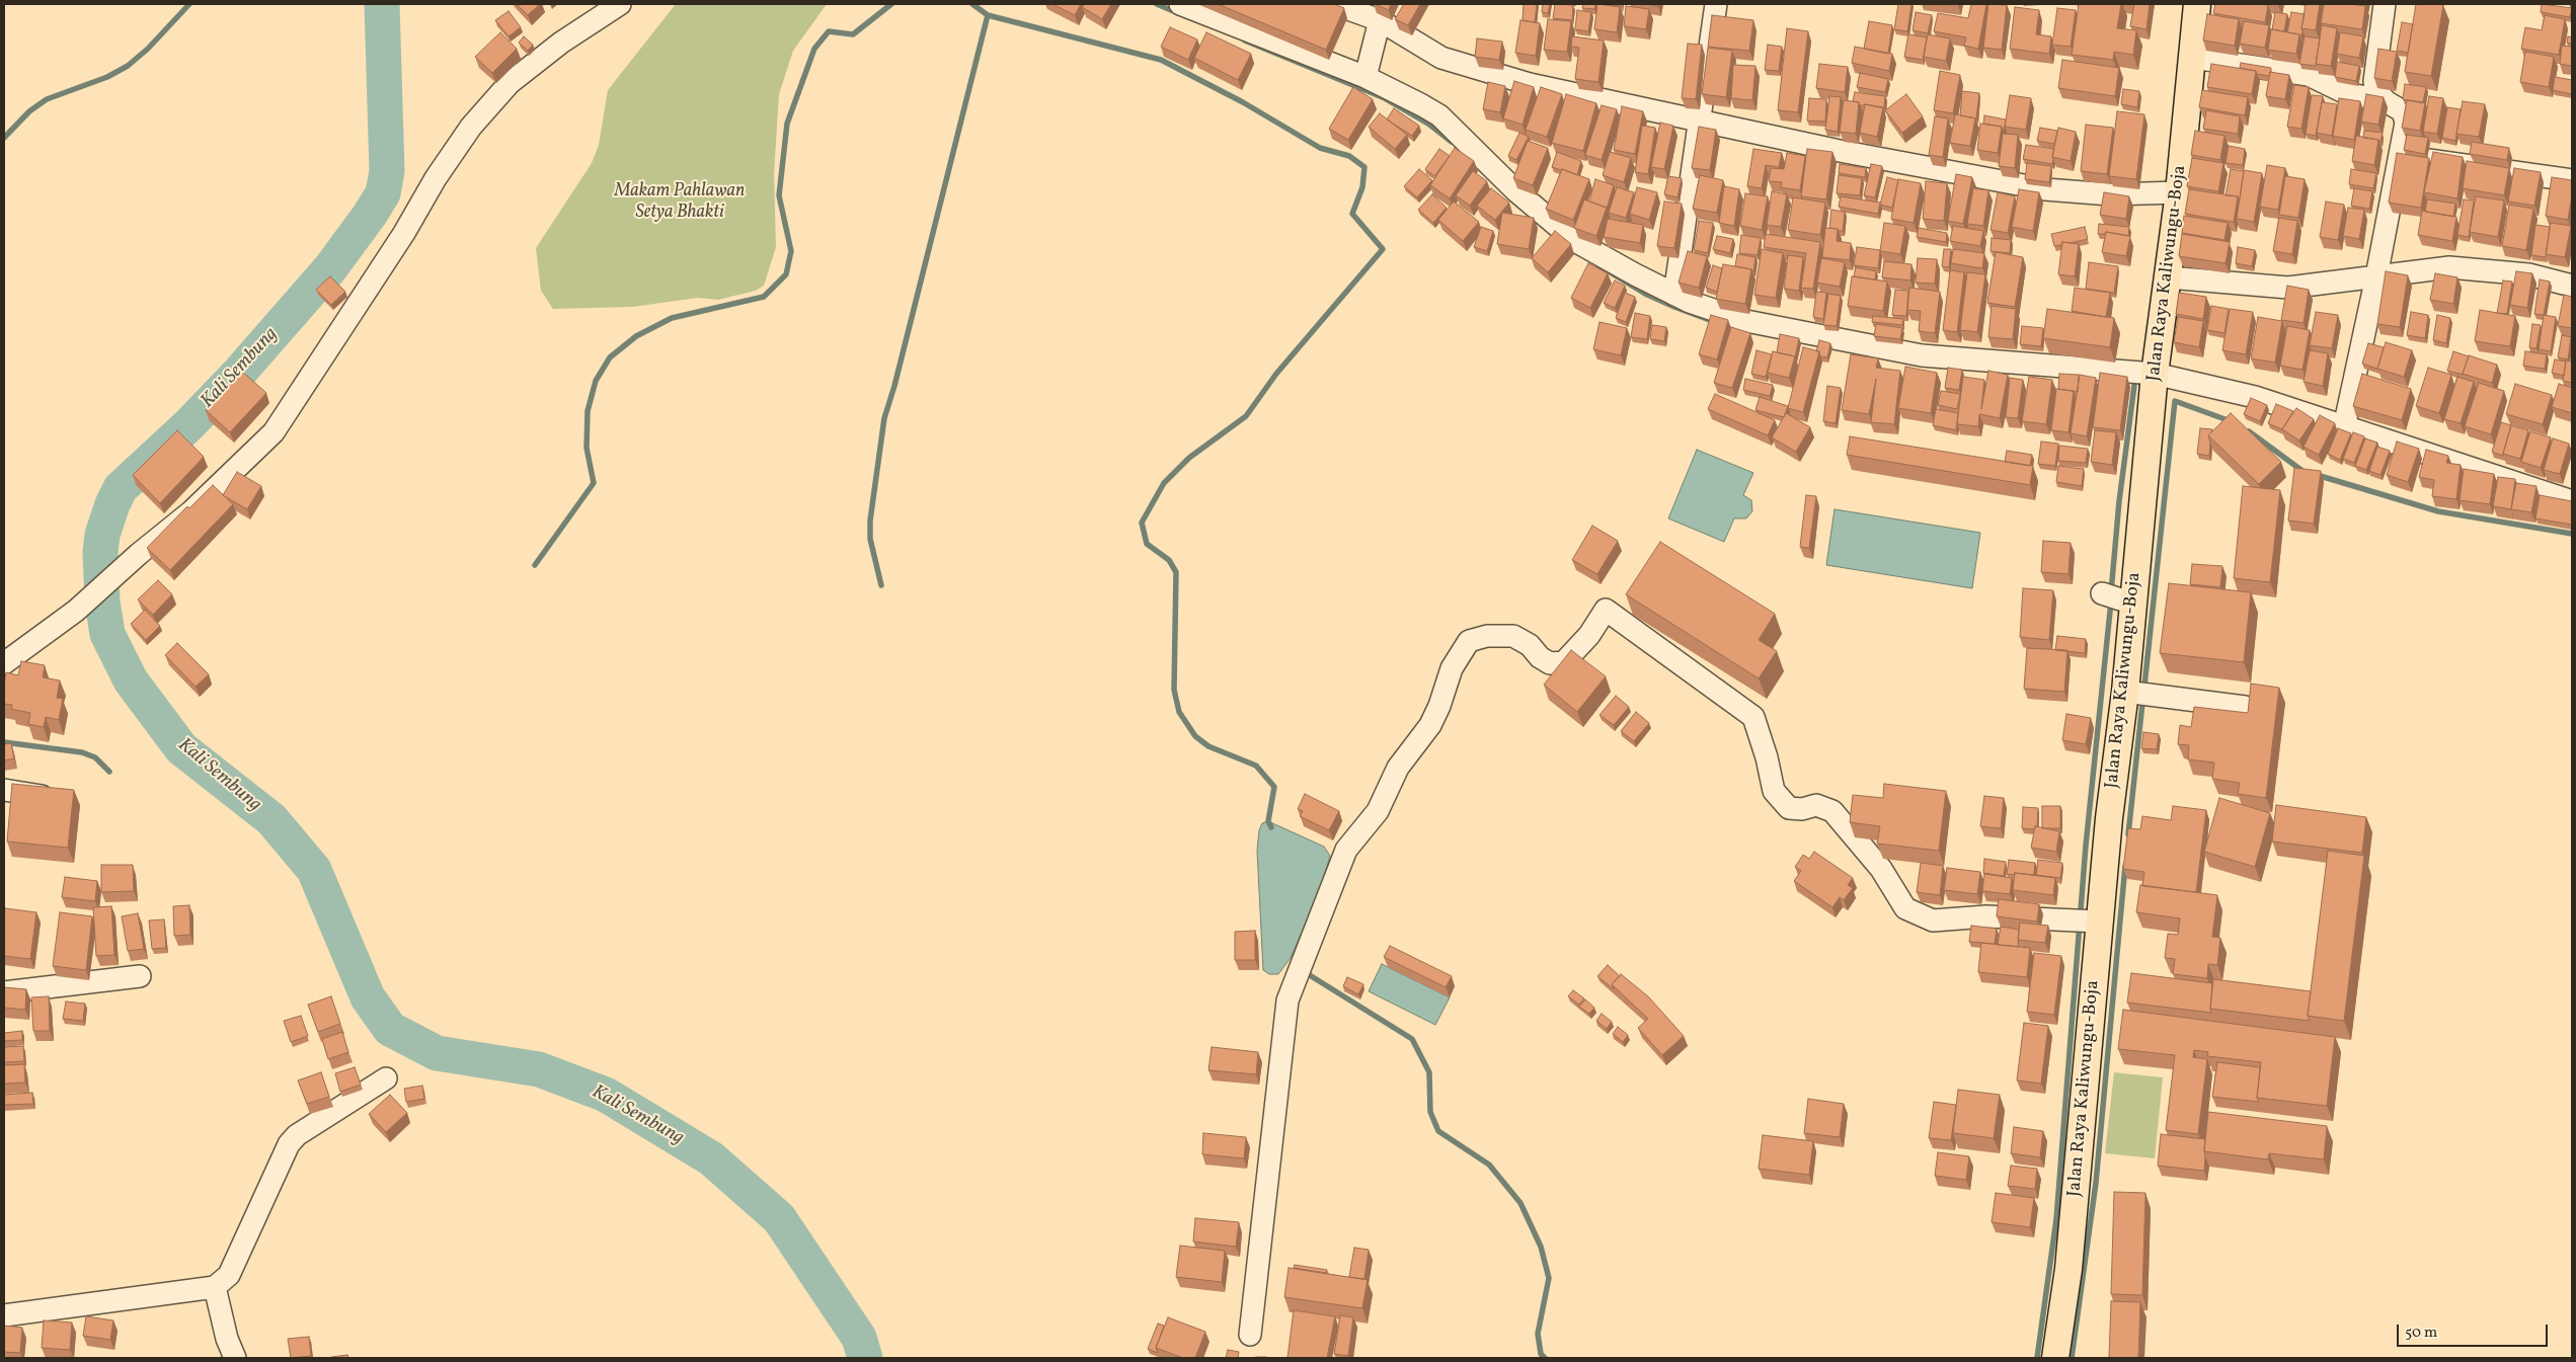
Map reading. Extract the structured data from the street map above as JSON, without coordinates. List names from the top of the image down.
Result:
{
  "streets": {
    "main road": ["Jalan Raya Kaliwungu-Boja"]
  },
  "water": ["Kali Sembung"],
  "parks": ["Makam Pahlawan Setya Bhakti"],
  "scale_bar": "50 m"
}
